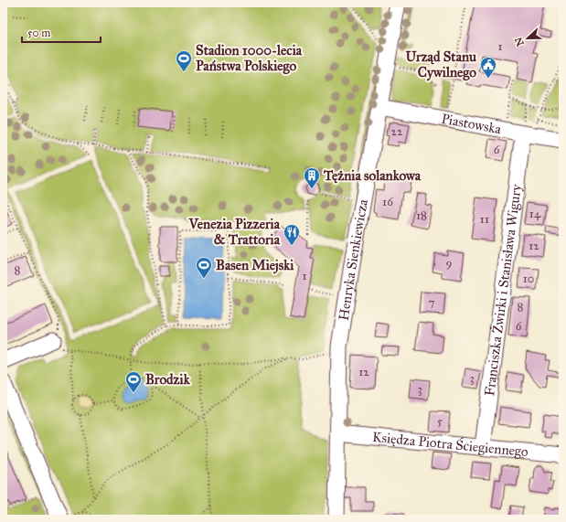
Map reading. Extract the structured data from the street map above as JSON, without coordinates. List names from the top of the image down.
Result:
{
  "streets": {
    "street": [
      "Piastowska",
      "Henryka Sienkiewicza",
      "Franciszka Żwirki i Stanisława Wigury",
      "Księdza Piotra Ściegiennego"
    ]
  },
  "crossings": [
    ["Piastowska", "Henryka Sienkiewicza"],
    ["Piastowska", "Franciszka Żwirki i Stanisława Wigury"],
    ["Henryka Sienkiewicza", "Księdza Piotra Ściegiennego"],
    ["Franciszka Żwirki i Stanisława Wigury", "Księdza Piotra Ściegiennego"]
  ],
  "places": {
    "sports": ["Stadion 1000-lecia Państwa Polskiego", "Basen Miejski", "Brodzik"],
    "public building": ["Urząd Stanu Cywilnego"],
    "building": ["Tężnia solankowa"],
    "restaurant": ["Venezia Pizzeria & Trattoria"]
  },
  "house_numbers": [
    "1",
    "22",
    "6",
    "16",
    "14",
    "18",
    "11",
    "12",
    "9",
    "8",
    "1",
    "10",
    "7",
    "8",
    "6",
    "12",
    "3",
    "3",
    "5"
  ],
  "scale_bar": "50 m",
  "north": "left"
}
